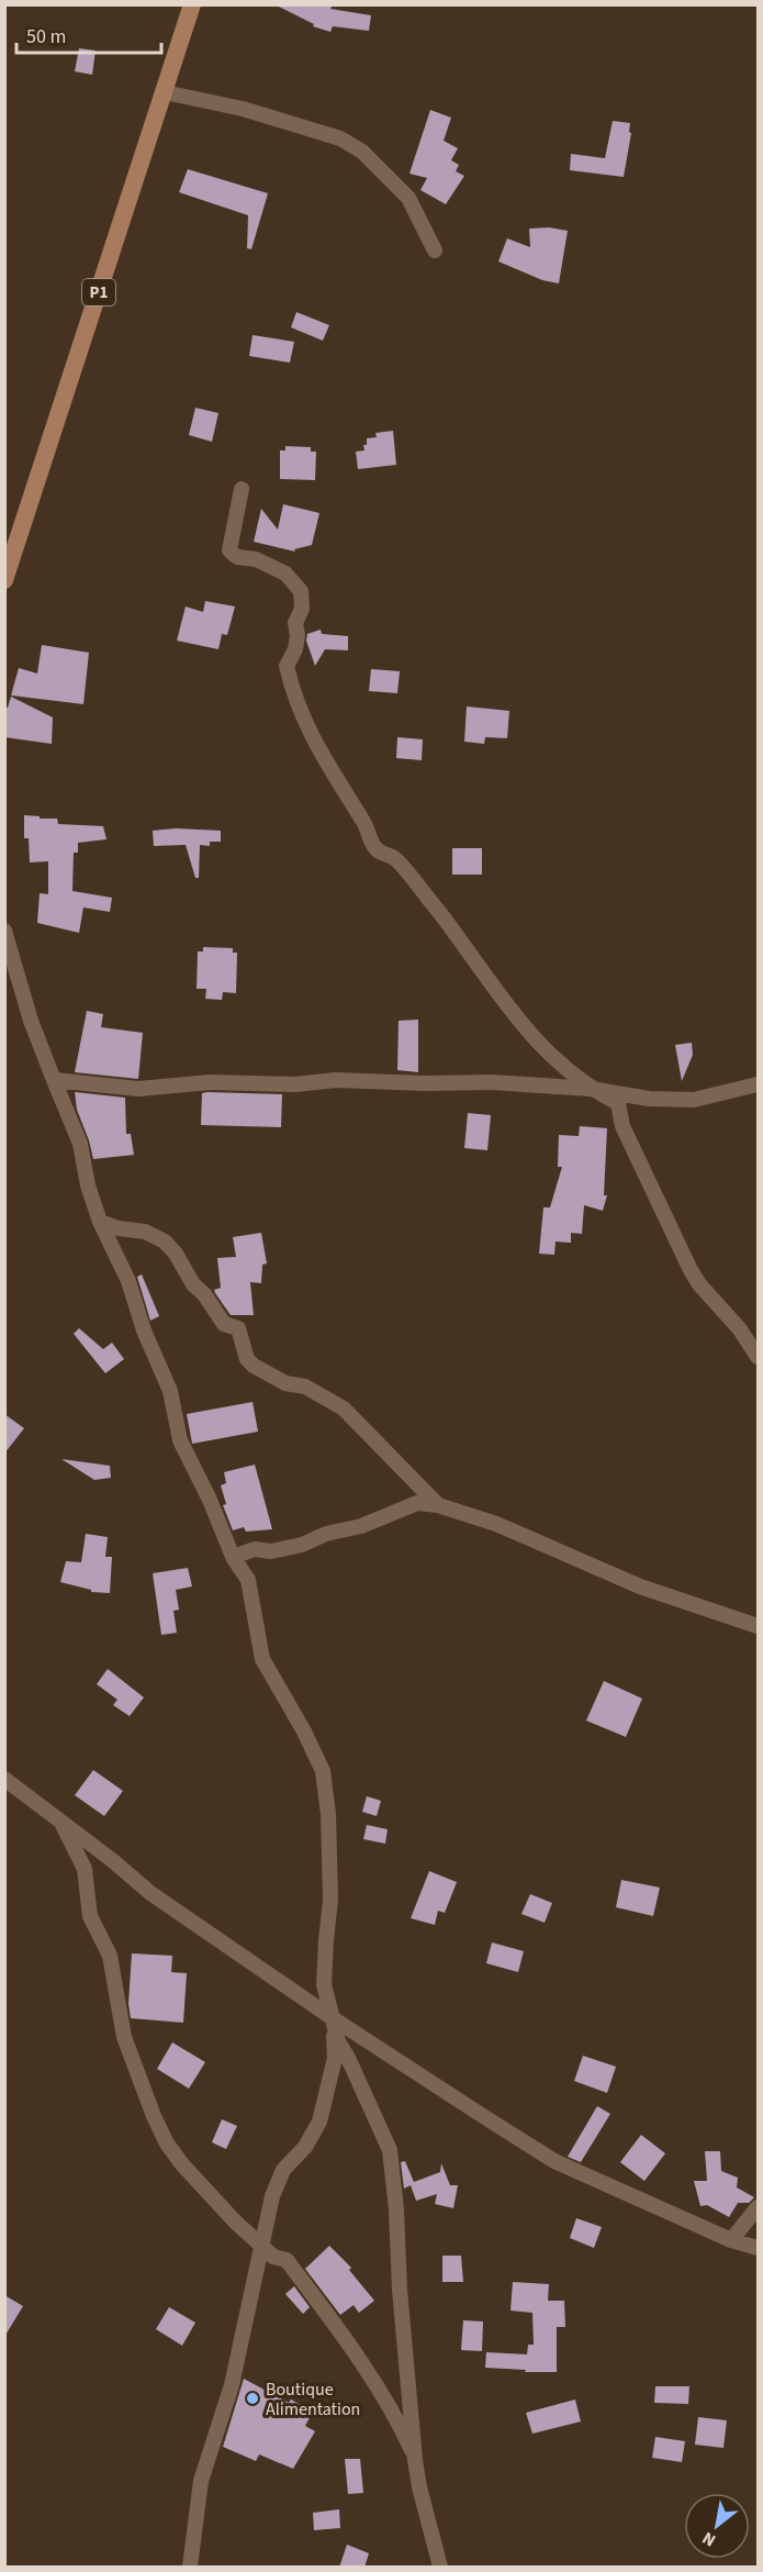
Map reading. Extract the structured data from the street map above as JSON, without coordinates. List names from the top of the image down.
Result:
{
  "streets": {
    "main road": ["P1"]
  },
  "places": ["Boutique Alimentation"],
  "scale_bar": "50 m",
  "north": "bottom left"
}
